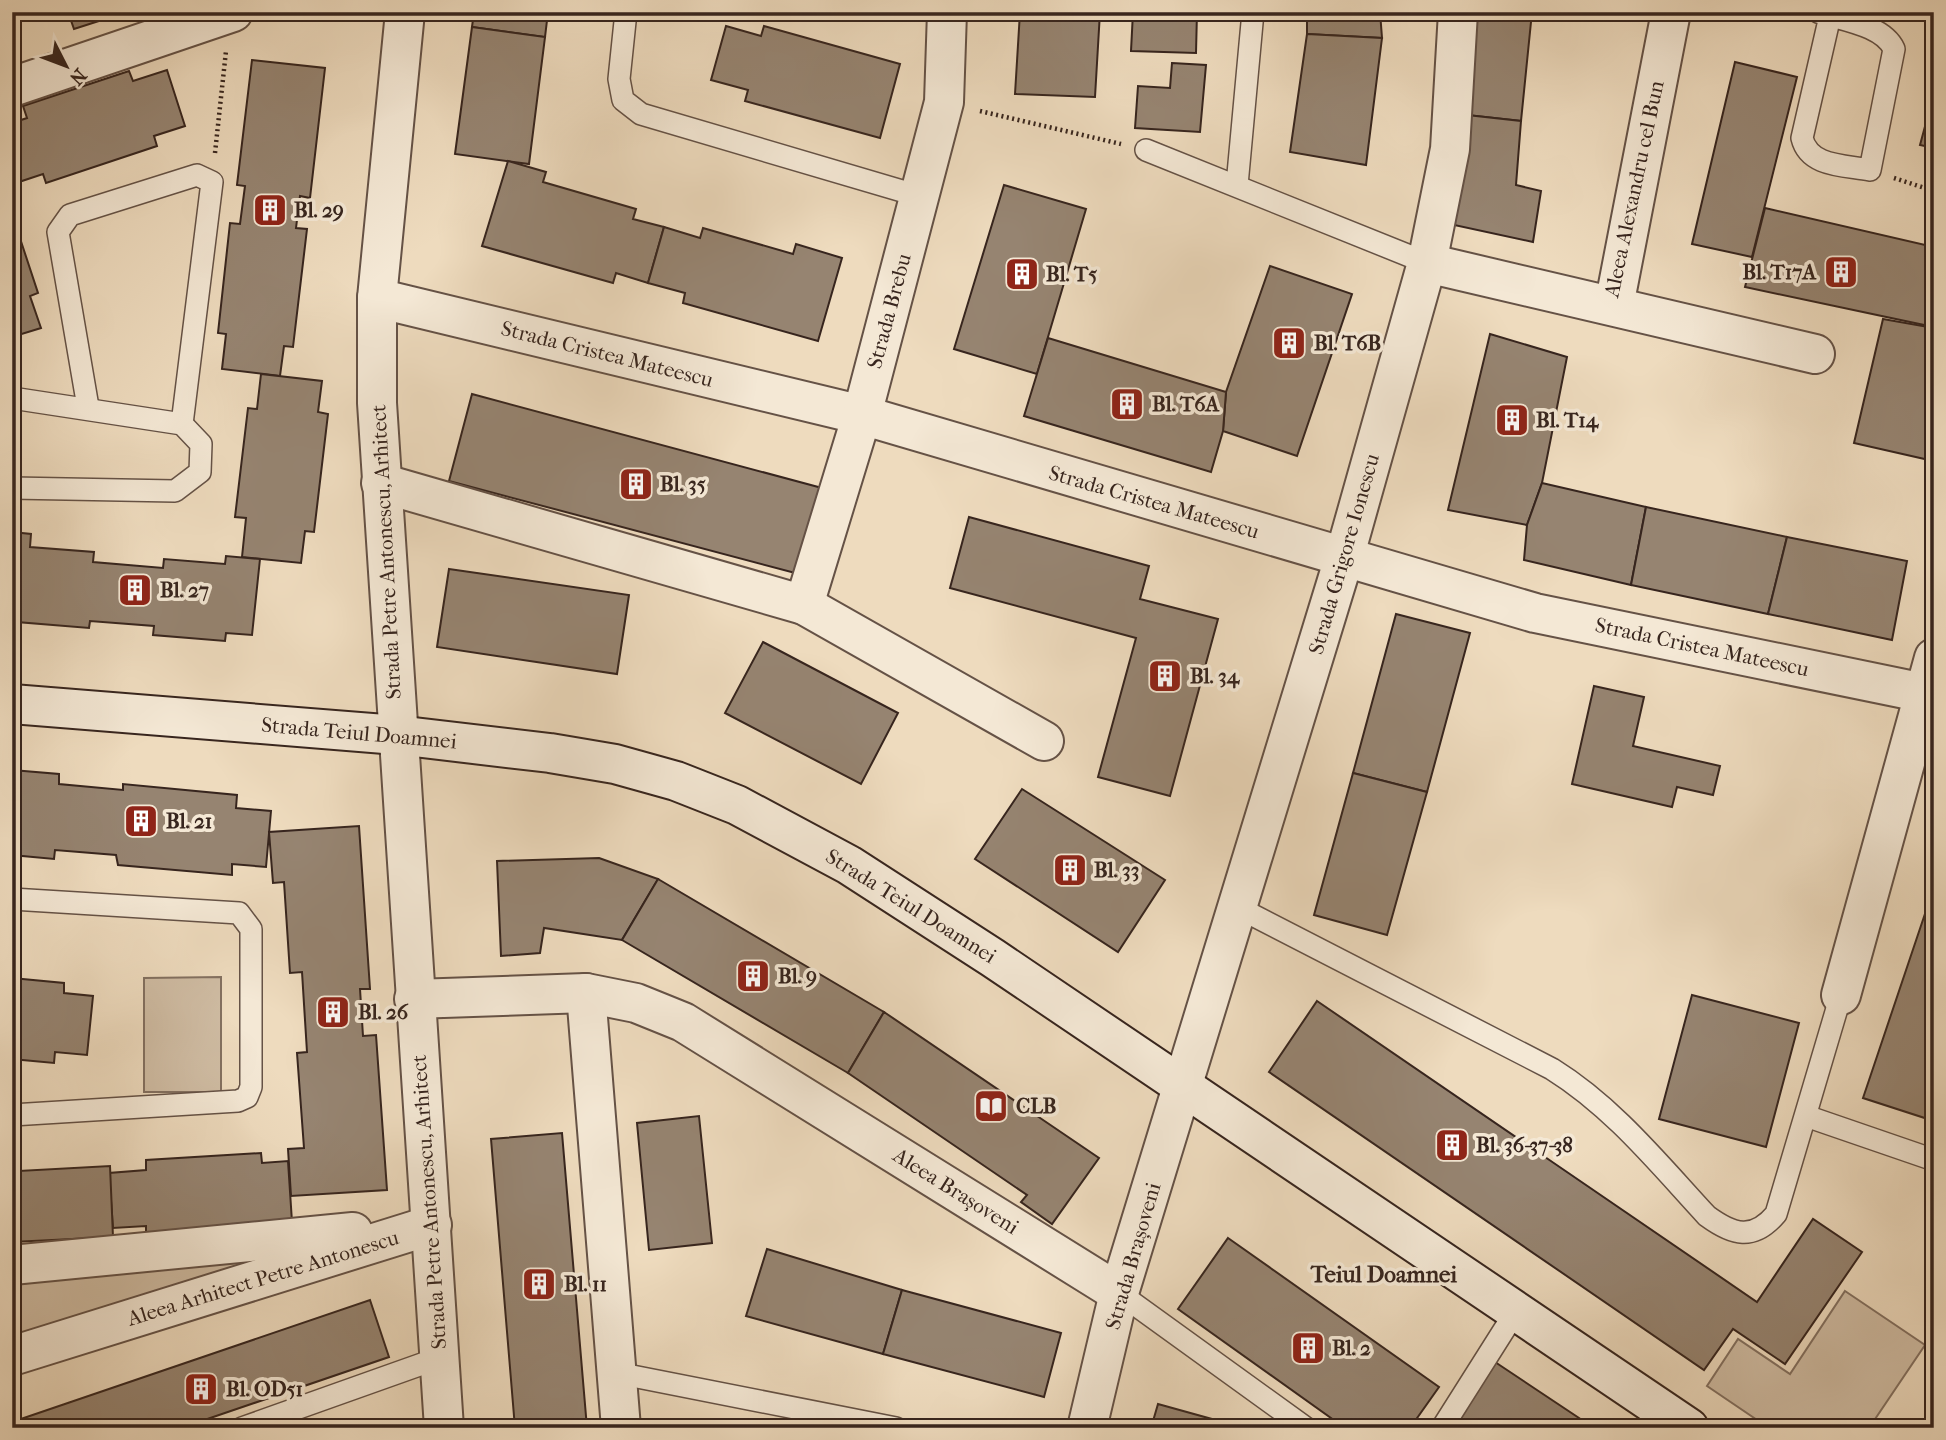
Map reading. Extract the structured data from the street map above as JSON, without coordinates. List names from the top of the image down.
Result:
{
  "streets": {
    "street": [
      "Aleea Alexandru cel Bun",
      "Strada Brebu",
      "Strada Cristea Mateescu",
      "Strada Petre Antonescu, Arhitect",
      "Strada Grigore Ionescu",
      "Strada Teiul Doamnei",
      "Aleea Brașoveni",
      "Strada Brașoveni",
      "Aleea Arhitect Petre Antonescu"
    ]
  },
  "crossings": [
    ["Aleea Alexandru cel Bun", "Strada Grigore Ionescu"],
    ["Strada Brebu", "Strada Cristea Mateescu"],
    ["Strada Cristea Mateescu", "Strada Petre Antonescu, Arhitect"],
    ["Strada Cristea Mateescu", "Strada Grigore Ionescu"],
    ["Strada Petre Antonescu, Arhitect", "Strada Teiul Doamnei"],
    ["Strada Petre Antonescu, Arhitect", "Aleea Brașoveni"],
    ["Strada Petre Antonescu, Arhitect", "Aleea Arhitect Petre Antonescu"],
    ["Strada Grigore Ionescu", "Strada Teiul Doamnei"],
    ["Strada Grigore Ionescu", "Strada Brașoveni"],
    ["Strada Teiul Doamnei", "Strada Brașoveni"],
    ["Aleea Brașoveni", "Strada Brașoveni"]
  ],
  "districts": ["Teiul Doamnei"],
  "places": {
    "building": [
      "Bl. 29",
      "Bl. T17A",
      "Bl. T5",
      "Bl. T6B",
      "Bl. T6A",
      "Bl. T14",
      "Bl. 35",
      "Bl. 27",
      "Bl. 34",
      "Bl. 21",
      "Bl. 33",
      "Bl. 9",
      "Bl. 26",
      "Bl. 36-37-38",
      "Bl. 11",
      "Bl. 2",
      "Bl. OD51"
    ],
    "library": ["CLB"]
  },
  "north": "bottom right"
}
